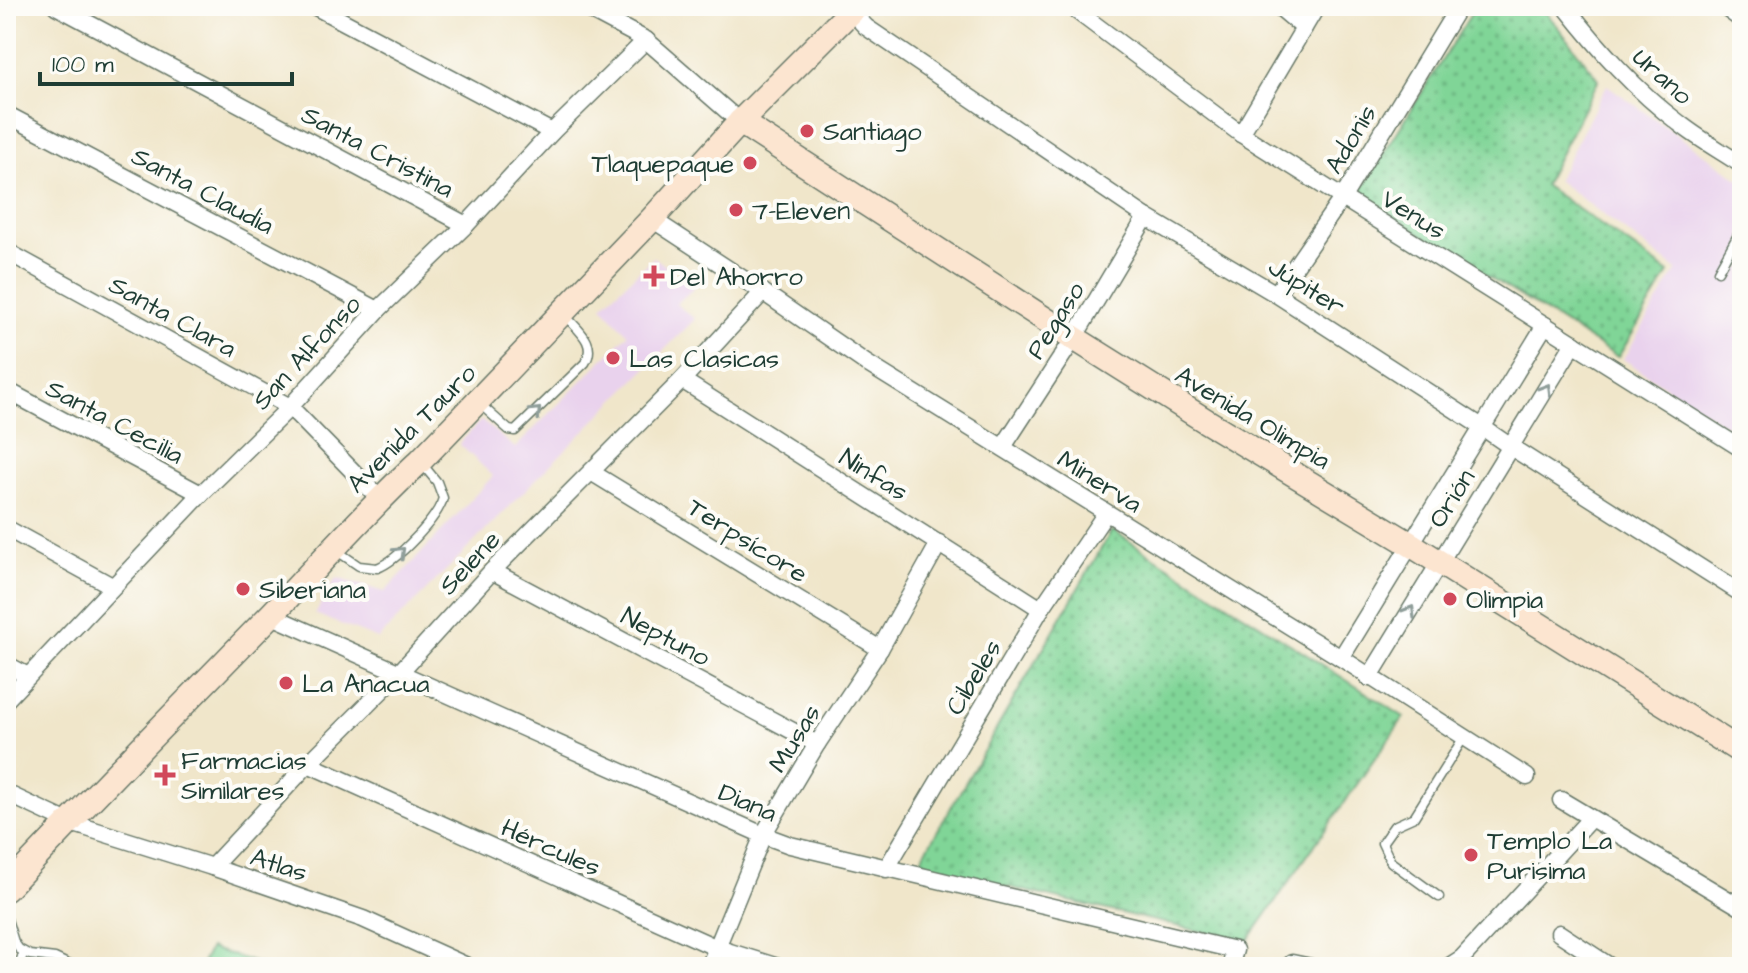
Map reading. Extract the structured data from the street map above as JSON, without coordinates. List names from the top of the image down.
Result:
{
  "streets": {
    "street": [
      "Urano",
      "Adonis",
      "Santa Cristina",
      "Santa Claudia",
      "Venus",
      "Júpiter",
      "Santa Clara",
      "Pegaso",
      "San Alfonso",
      "Avenida Olimpia",
      "Santa Cecilia",
      "Avenida Tauro",
      "Ninfas",
      "Minerva",
      "Orión",
      "Terpsícore",
      "Selene",
      "Neptuno",
      "Cibeles",
      "Musas",
      "Diana",
      "Hércules",
      "Atlas"
    ]
  },
  "crossings": [
    ["Adonis", "Venus"],
    ["Adonis", "Júpiter"],
    ["Santa Cristina", "San Alfonso"],
    ["Santa Claudia", "San Alfonso"],
    ["Venus", "Orión"],
    ["Júpiter", "Pegaso"],
    ["Júpiter", "Avenida Tauro"],
    ["Júpiter", "Orión"],
    ["Santa Clara", "San Alfonso"],
    ["Santa Clara", "Avenida Tauro"],
    ["Pegaso", "Avenida Olimpia"],
    ["Pegaso", "Minerva"],
    ["San Alfonso", "Santa Cecilia"],
    ["Avenida Olimpia", "Avenida Tauro"],
    ["Avenida Olimpia", "Orión"],
    ["Avenida Tauro", "Minerva"],
    ["Avenida Tauro", "Diana"],
    ["Avenida Tauro", "Atlas"],
    ["Ninfas", "Selene"],
    ["Ninfas", "Cibeles"],
    ["Ninfas", "Musas"],
    ["Minerva", "Orión"],
    ["Minerva", "Selene"],
    ["Minerva", "Cibeles"],
    ["Terpsícore", "Selene"],
    ["Terpsícore", "Musas"],
    ["Selene", "Neptuno"],
    ["Selene", "Diana"],
    ["Selene", "Hércules"],
    ["Selene", "Atlas"],
    ["Neptuno", "Musas"],
    ["Cibeles", "Diana"],
    ["Musas", "Diana"],
    ["Musas", "Hércules"]
  ],
  "places": {
    "other": [
      "Santiago",
      "Tlaquepaque",
      "7-Eleven",
      "Las Clasicas",
      "Siberiana",
      "Olimpia",
      "La Anacua",
      "Templo La Purisima"
    ],
    "health": ["Del Ahorro", "Farmacias Similares"]
  },
  "scale_bar": "100 m"
}
